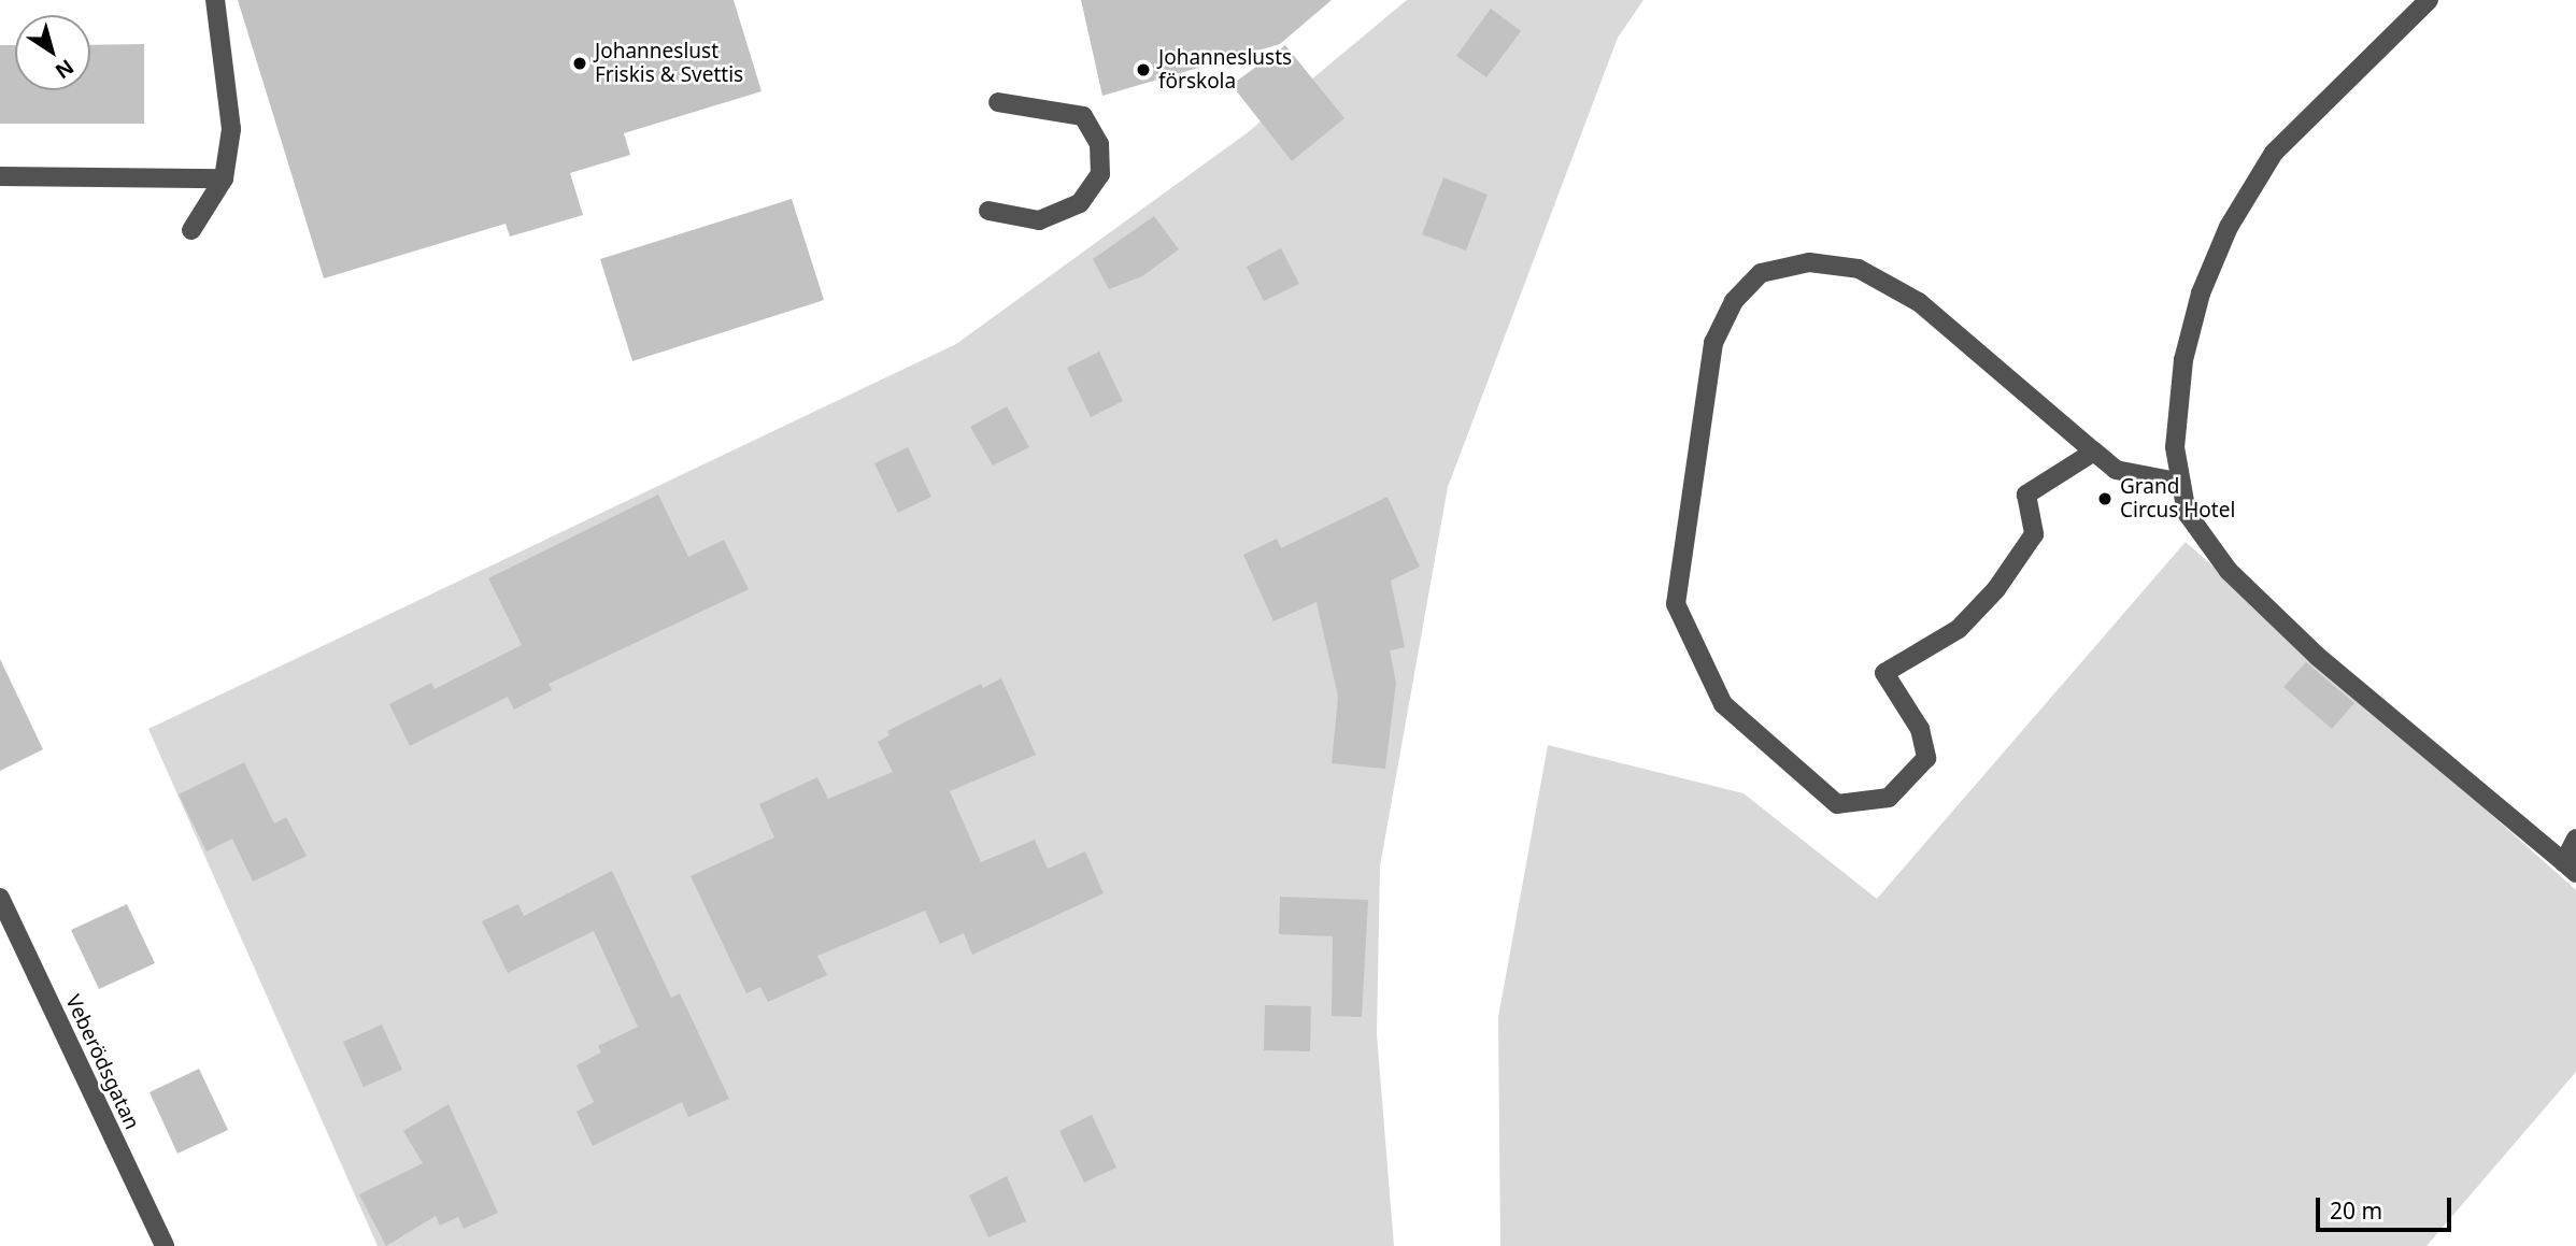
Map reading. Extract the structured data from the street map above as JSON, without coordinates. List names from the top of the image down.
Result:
{
  "streets": {
    "street": ["Veberödsgatan"]
  },
  "places": ["Johanneslust Friskis & Svettis", "Johanneslusts förskola", "Grand Circus Hotel"],
  "scale_bar": "20 m",
  "north": "bottom right"
}
